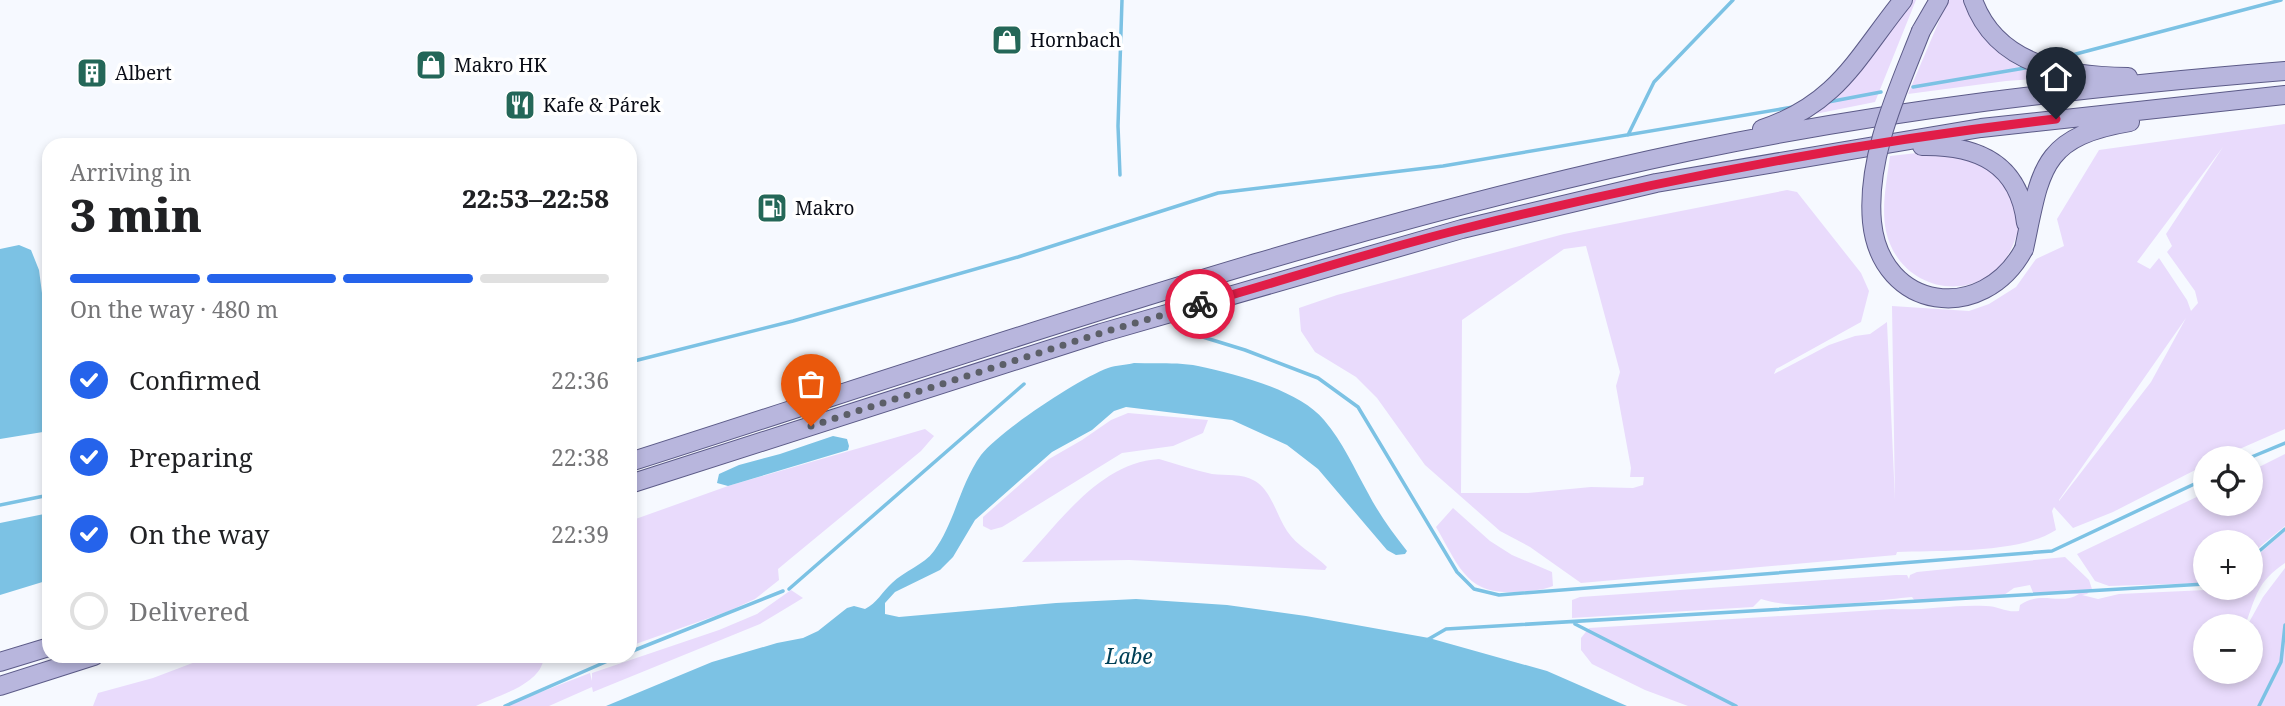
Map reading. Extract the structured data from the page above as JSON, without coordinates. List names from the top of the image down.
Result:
{
  "water": ["Labe"],
  "places": {
    "shop": ["Hornbach", "Makro HK"],
    "building": ["Albert"],
    "restaurant": ["Kafe & Párek"],
    "fuel station": ["Makro"]
  },
  "page": {
    "heading": ["3 min", "Arriving in", "22:53–22:58"],
    "bar": "On the way · 480 m",
    "list": [
      ["Confirmed", "22:36"],
      ["Preparing", "22:38"],
      ["On the way", "22:39"],
      "Delivered"
    ],
    "map_buttons": ["+", "−"]
  }
}
